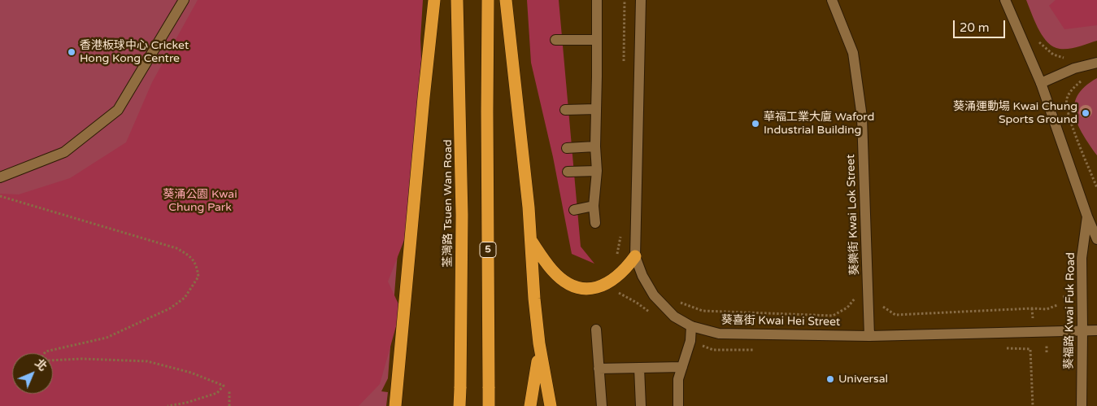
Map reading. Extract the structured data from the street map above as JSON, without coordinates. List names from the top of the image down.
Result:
{
  "streets": {
    "highway": ["荃灣路 Tsuen Wan Road", "5"],
    "street": ["葵樂街 Kwai Lok Street", "葵福路 Kwai Fuk Road", "葵喜街 Kwai Hei Street"]
  },
  "crossings": [
    ["葵樂街 Kwai Lok Street", "葵喜街 Kwai Hei Street"],
    ["葵福路 Kwai Fuk Road", "葵喜街 Kwai Hei Street"]
  ],
  "parks": ["葵涌公園 Kwai Chung Park"],
  "places": [
    "香港板球中心 Cricket Hong Kong Centre",
    "葵涌運動場 Kwai Chung Sports Ground",
    "華福工業大廈 Waford Industrial Building",
    "Universal"
  ],
  "scale_bar": "20 m",
  "north": "top right"
}
